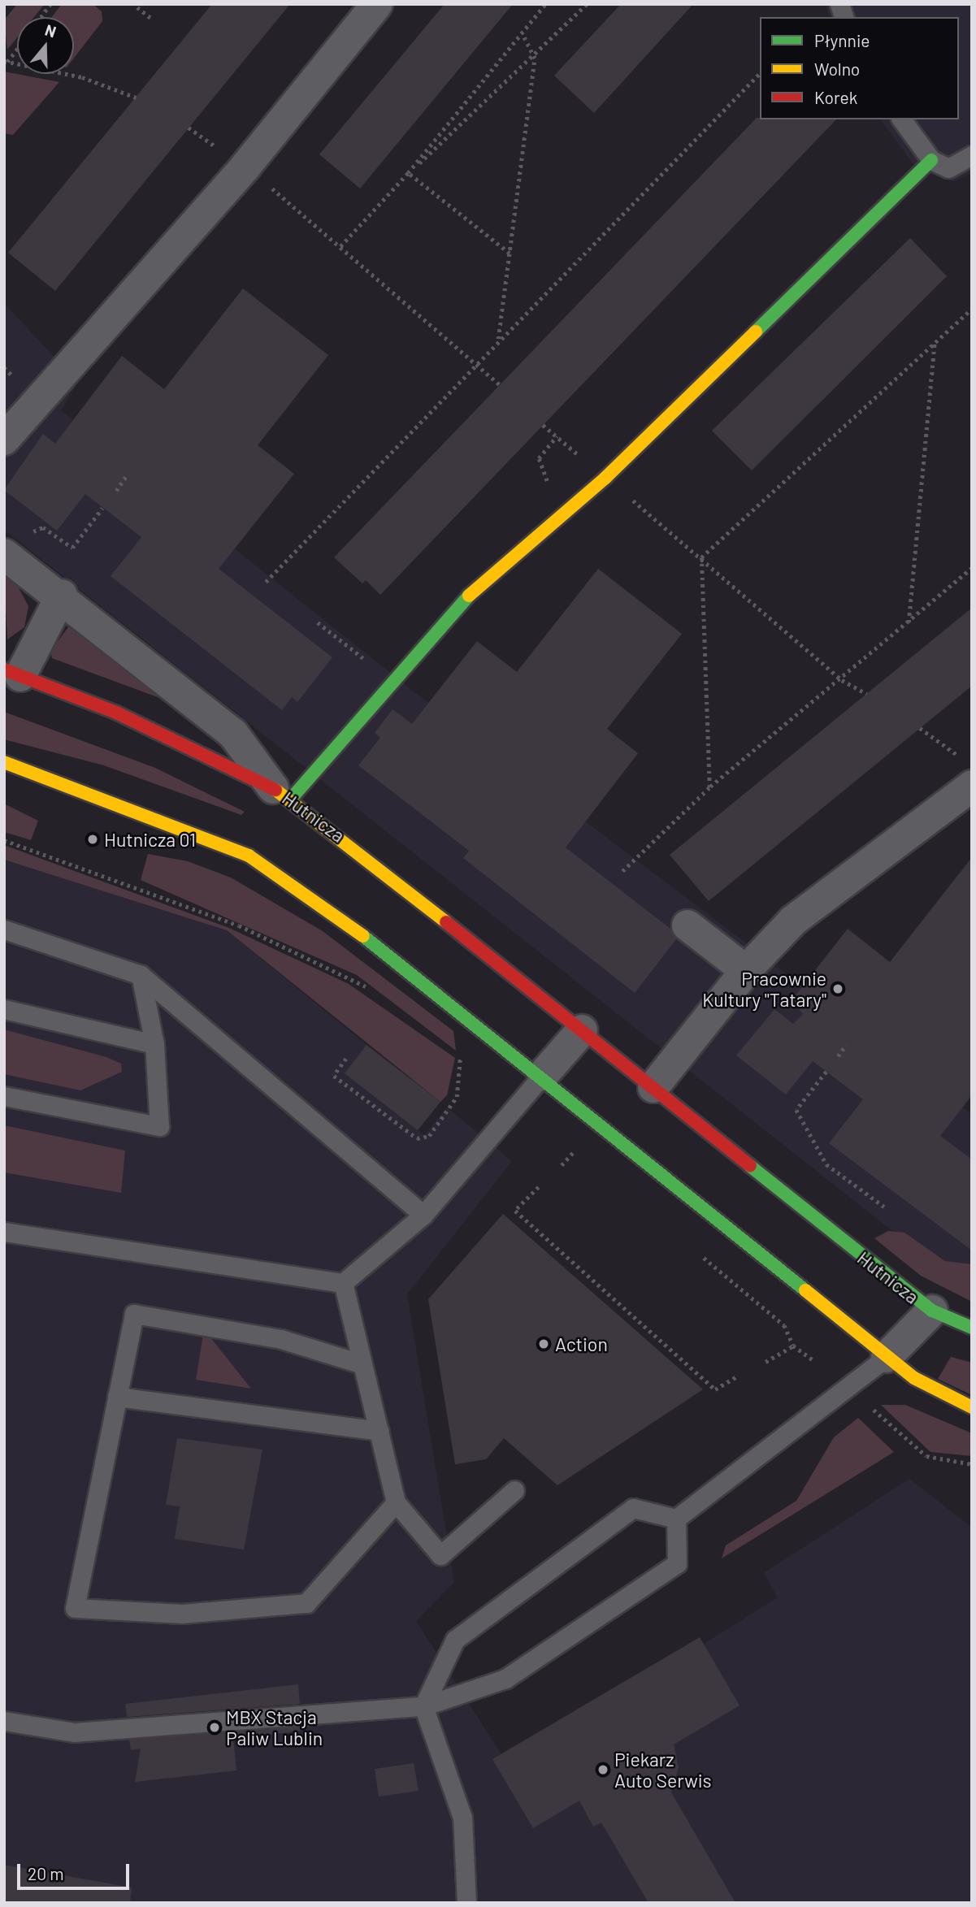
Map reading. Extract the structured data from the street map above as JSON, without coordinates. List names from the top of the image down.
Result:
{
  "streets": {
    "street": ["Hutnicza"]
  },
  "places": [
    "Hutnicza 01",
    "Pracownie Kultury \"Tatary\"",
    "Action",
    "MBX Stacja Paliw Lublin",
    "Piekarz Auto Serwis"
  ],
  "legend": ["Płynnie", "Wolno", "Korek"],
  "scale_bar": "20 m",
  "north": "top"
}
